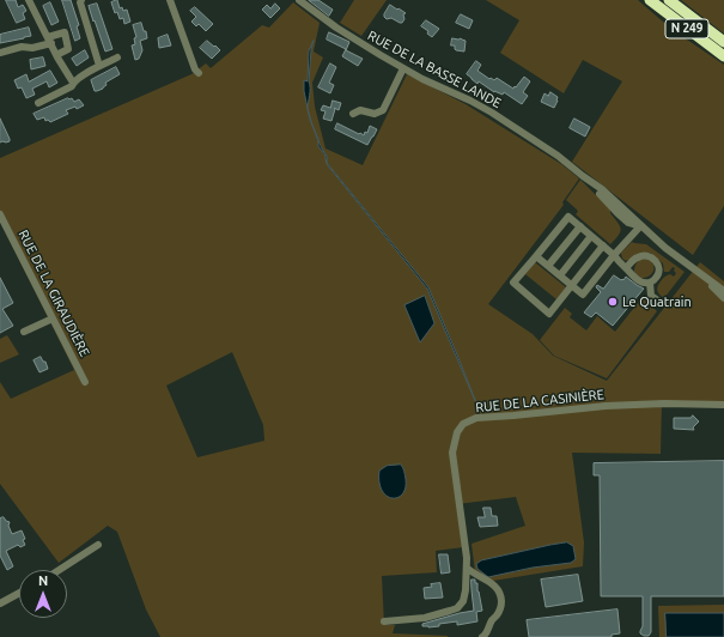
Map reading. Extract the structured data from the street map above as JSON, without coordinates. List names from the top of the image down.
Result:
{
  "streets": {
    "highway": ["N 249"],
    "street": ["RUE DE LA BASSE LANDE", "RUE DE LA GIRAUDIÈRE", "RUE DE LA CASINIÈRE"]
  },
  "places": ["Le Quatrain"],
  "north": "top"
}
